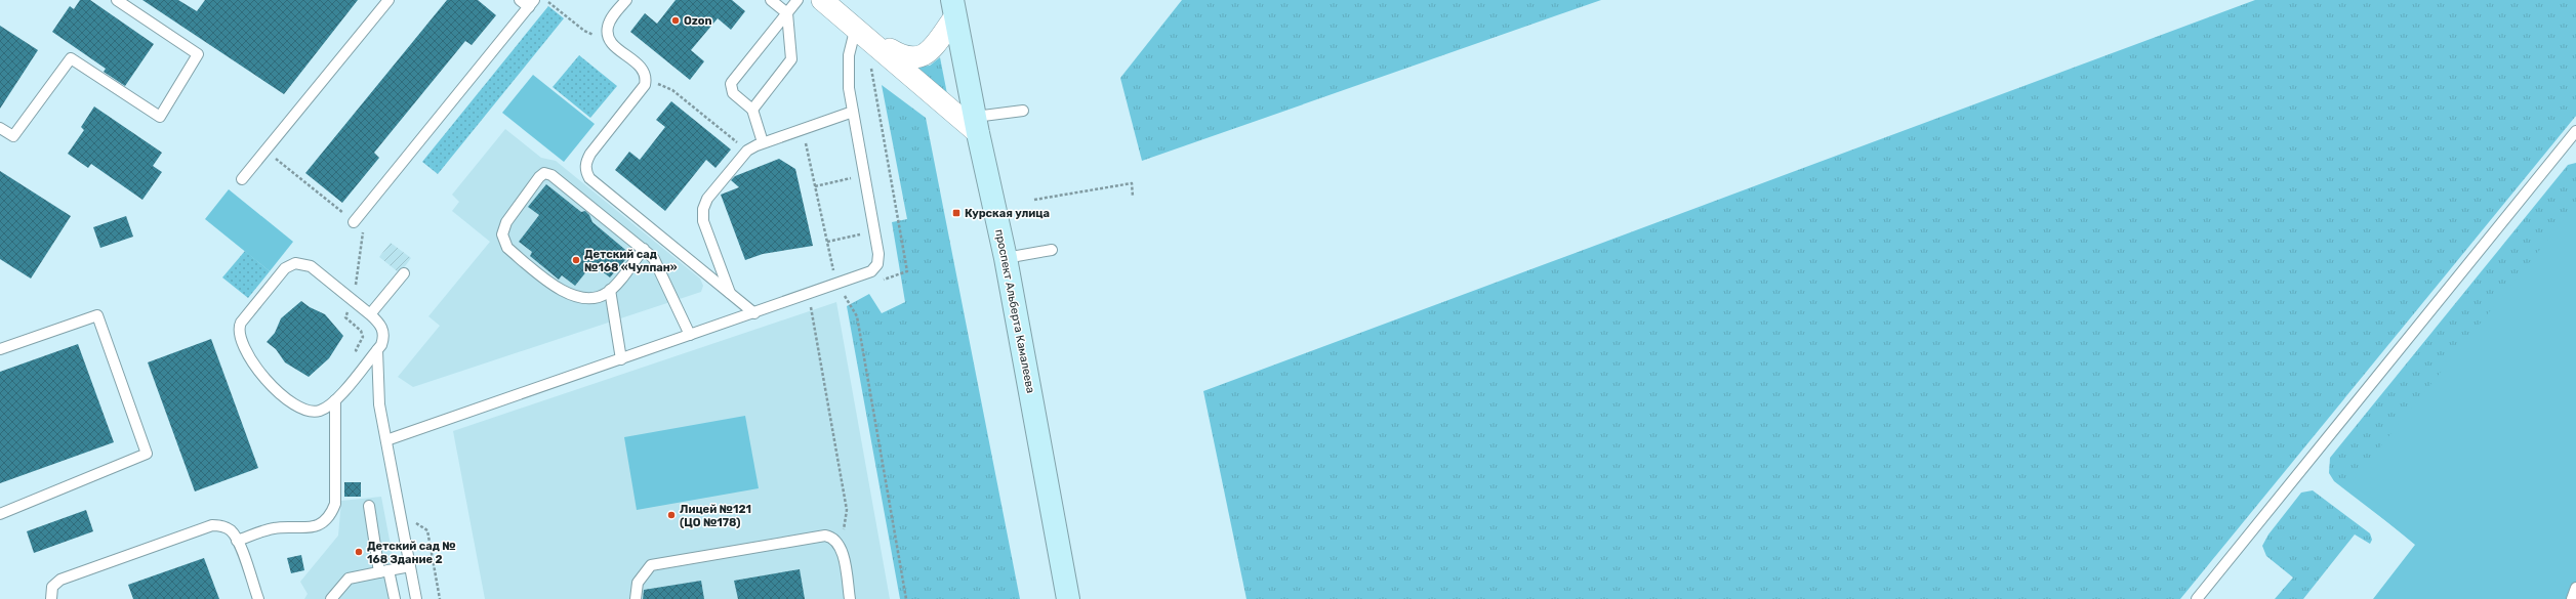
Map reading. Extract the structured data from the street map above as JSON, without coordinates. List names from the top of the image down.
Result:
{
  "streets": {
    "main road": ["проспект Альберта Камалеева"]
  },
  "places": {
    "other": [
      "Ozon",
      "Детский сад №168 «Чулпан»",
      "Лицей №121 (ЦО №178)",
      "Детский сад № 168 Здание 2"
    ],
    "transit": ["Курская улица"]
  }
}
